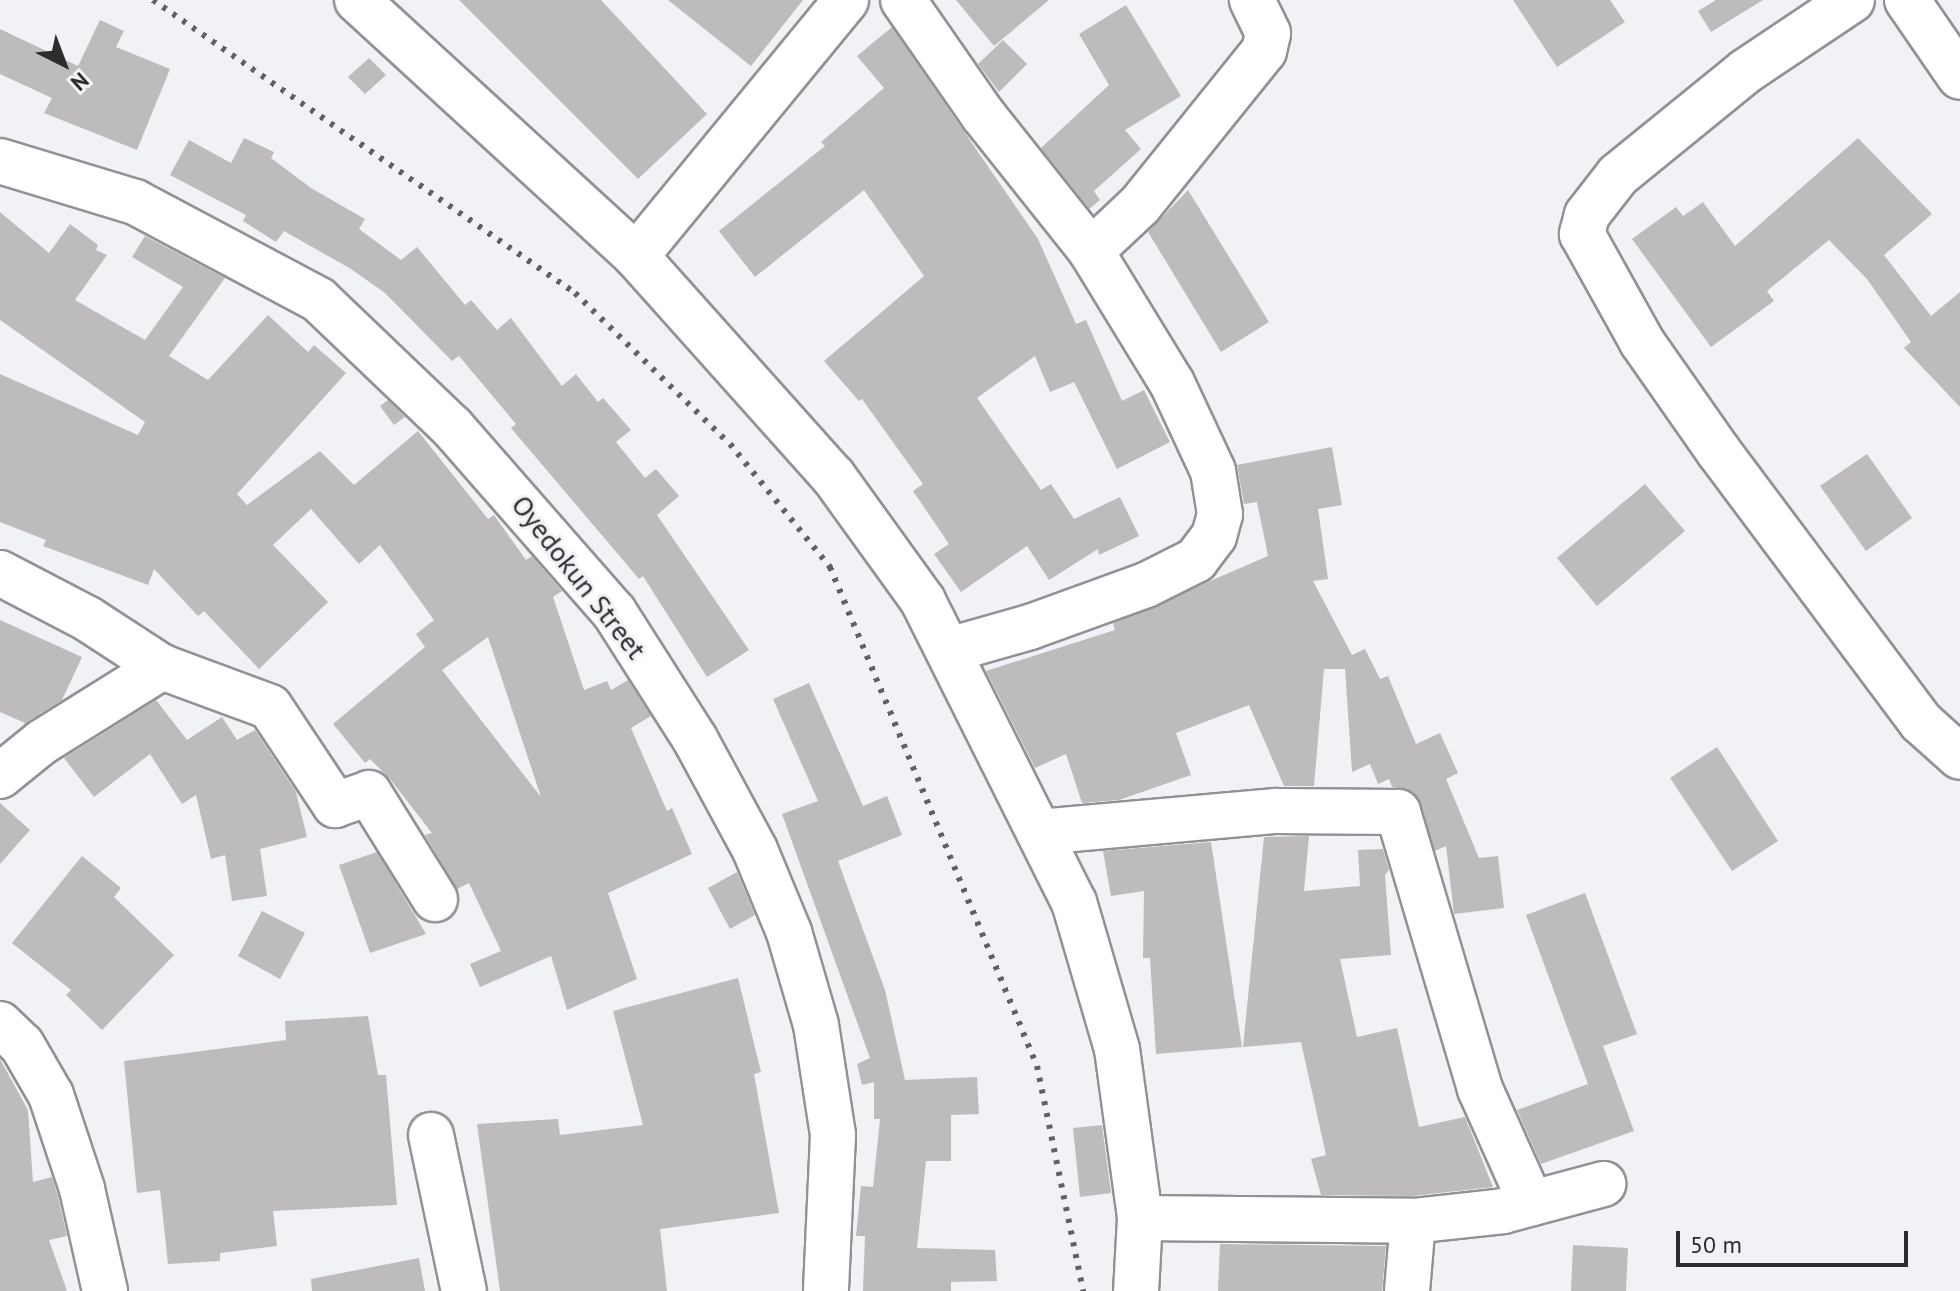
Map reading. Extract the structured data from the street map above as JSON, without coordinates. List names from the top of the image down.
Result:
{
  "streets": {
    "street": ["Oyedokun Street"]
  },
  "scale_bar": "50 m",
  "north": "bottom right"
}
